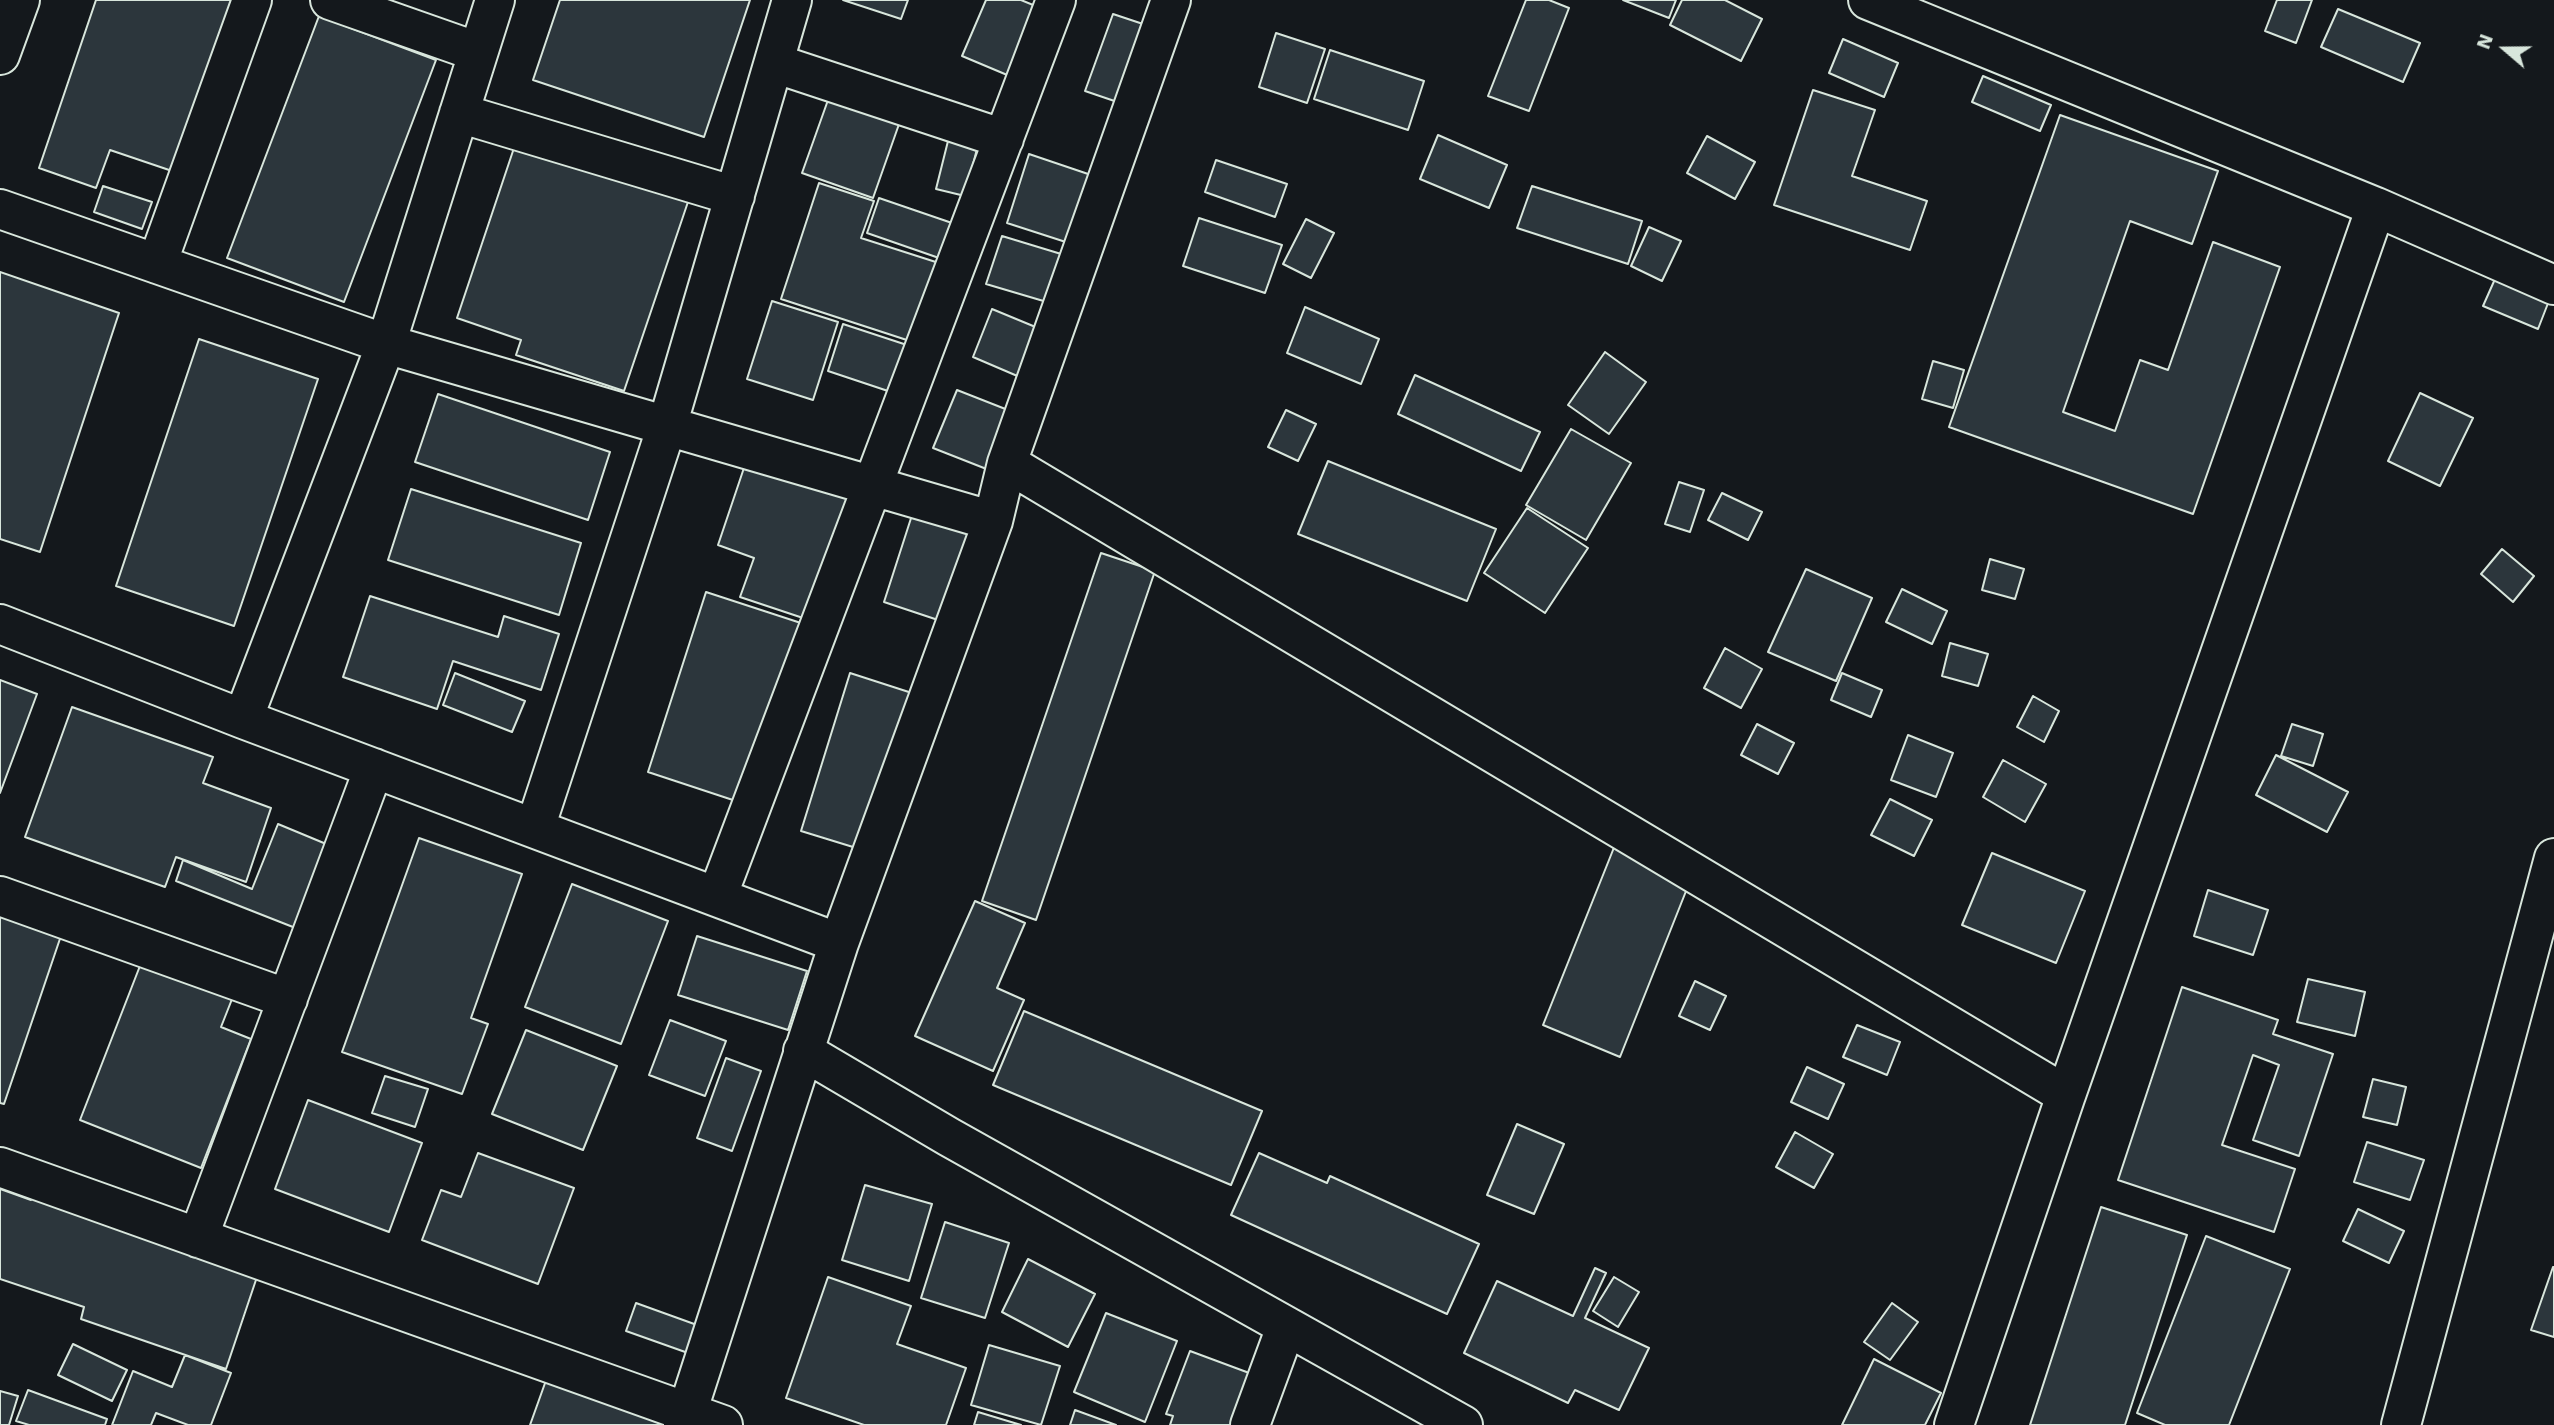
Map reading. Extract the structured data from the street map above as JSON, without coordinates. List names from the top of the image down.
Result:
{
  "north": "left"
}
